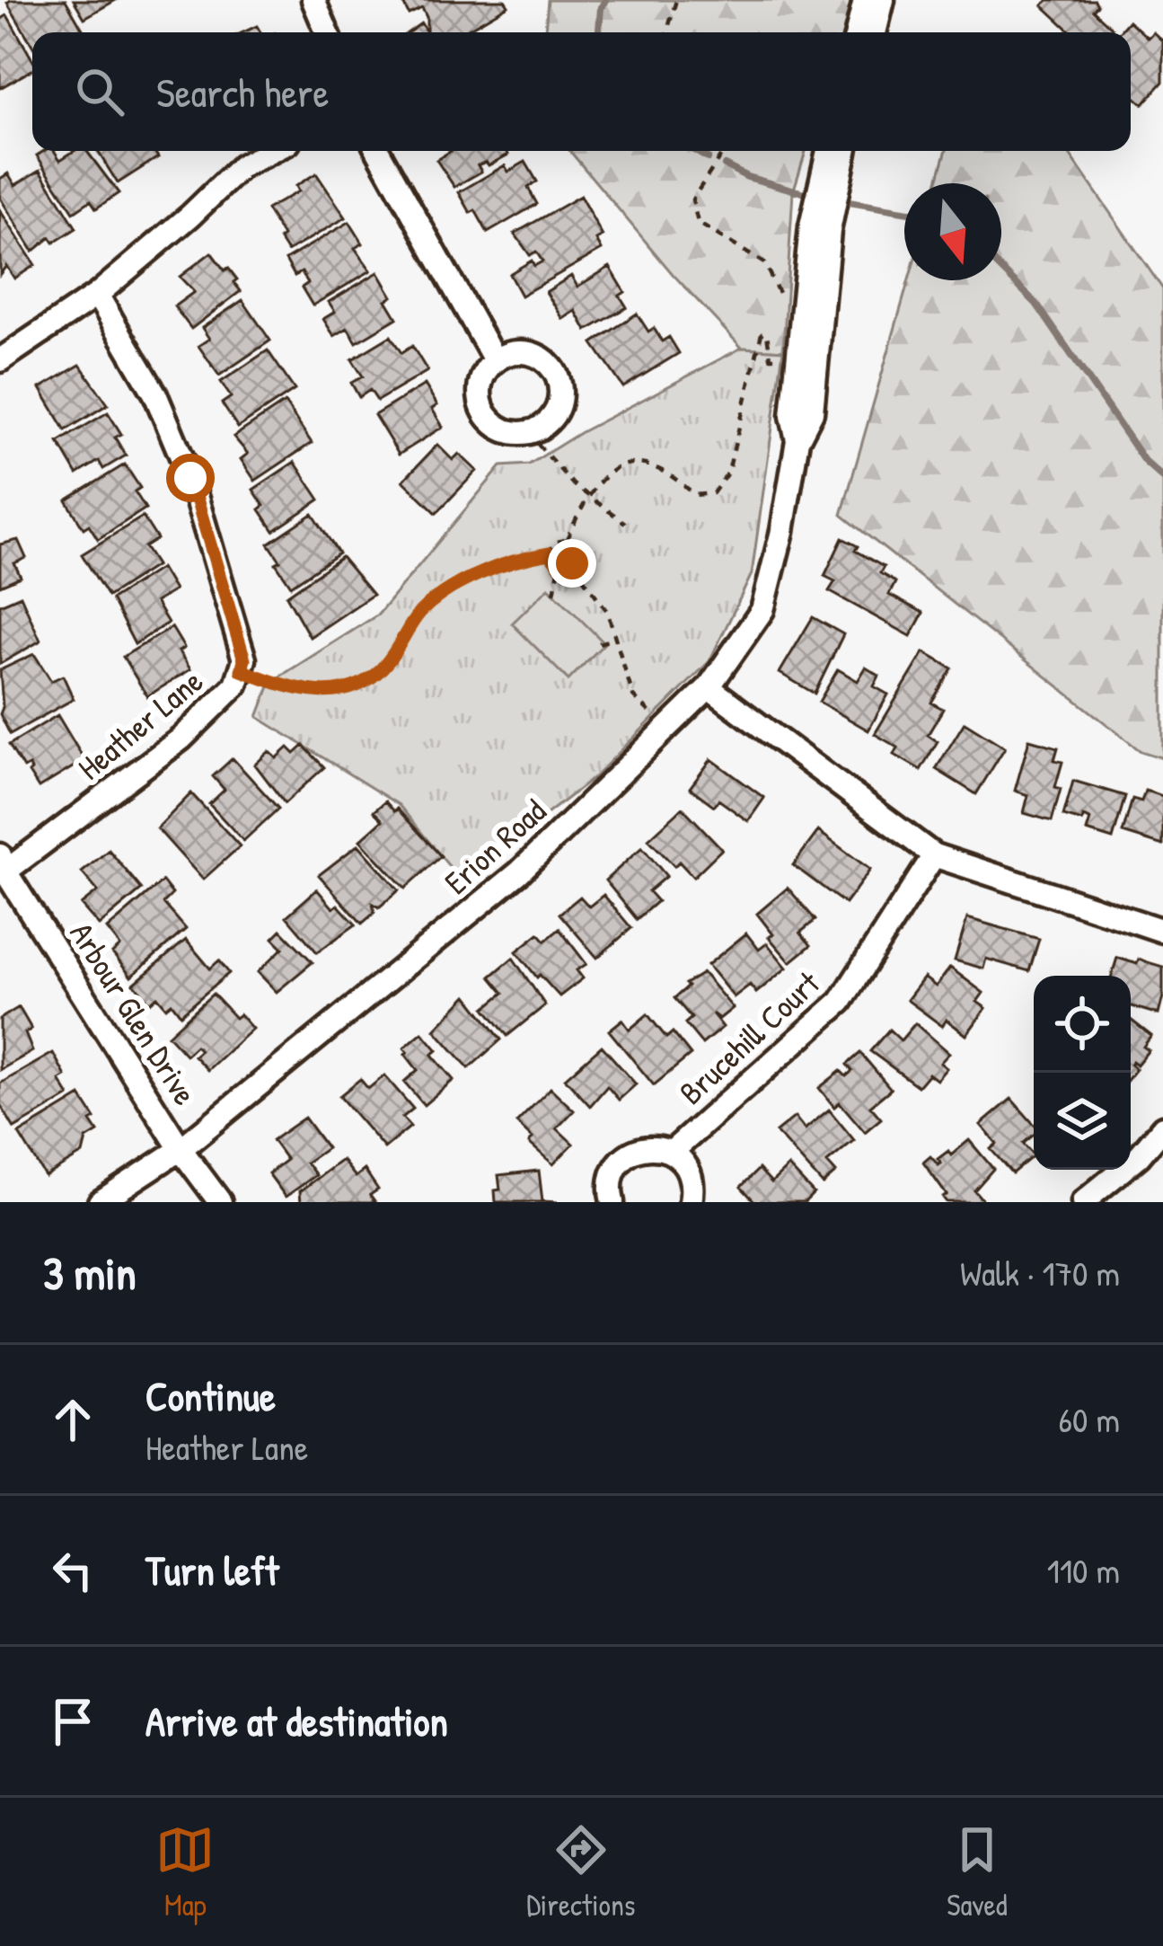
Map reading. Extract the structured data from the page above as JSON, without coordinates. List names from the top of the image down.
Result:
{
  "streets": {
    "street": [
      "Heather Lane",
      "Erion Road",
      "Arbour Glen Drive",
      "Brucehill Court"
    ]
  },
  "crossings": [
    ["Heather Lane", "Arbour Glen Drive"],
    ["Erion Road", "Arbour Glen Drive"]
  ],
  "north": "bottom",
  "page": {
    "search": "Search here",
    "heading": ["3 min", "Walk · 170 m"],
    "list": [
      ["Continue", "Heather Lane", "60 m"],
      ["Turn left", "110 m"],
      "Arrive at destination"
    ],
    "nav": ["Map", "Directions", "Saved"]
  }
}
